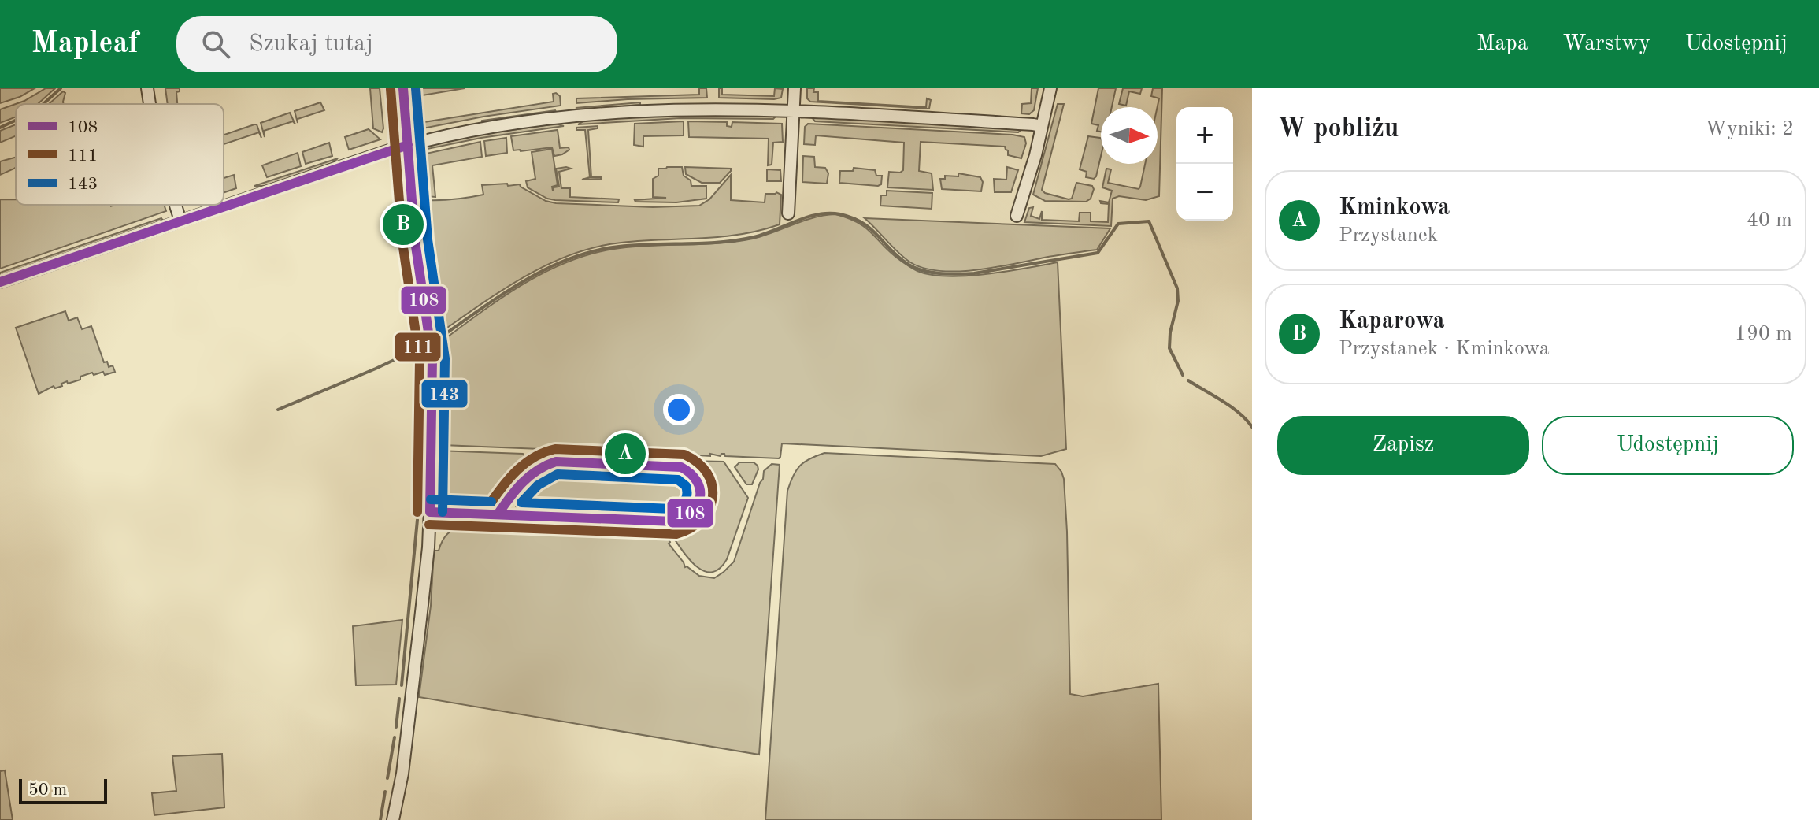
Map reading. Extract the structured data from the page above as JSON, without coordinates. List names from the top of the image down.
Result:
{
  "lines": ["transit line 108", "transit line 143", "transit line 111"],
  "legend": ["108", "111", "143"],
  "scale_bar": "50 m",
  "north": "right",
  "page": {
    "header": "Mapleaf",
    "search": "Szukaj tutaj",
    "nav": ["Mapa", "Warstwy", "Udostępnij"],
    "heading": ["W pobliżu", "Wyniki: 2"],
    "map_buttons": ["+", "−"],
    "list": [
      {
        "mark": "A",
        "name": "Kminkowa",
        "note": "Przystanek",
        "value": "40 m"
      },
      {
        "mark": "B",
        "name": "Kaparowa",
        "note": "Przystanek · Kminkowa",
        "value": "190 m"
      }
    ],
    "pins": ["B", "A"],
    "buttons": ["Zapisz", "Udostępnij"],
    "scale": "50 m"
  }
}
